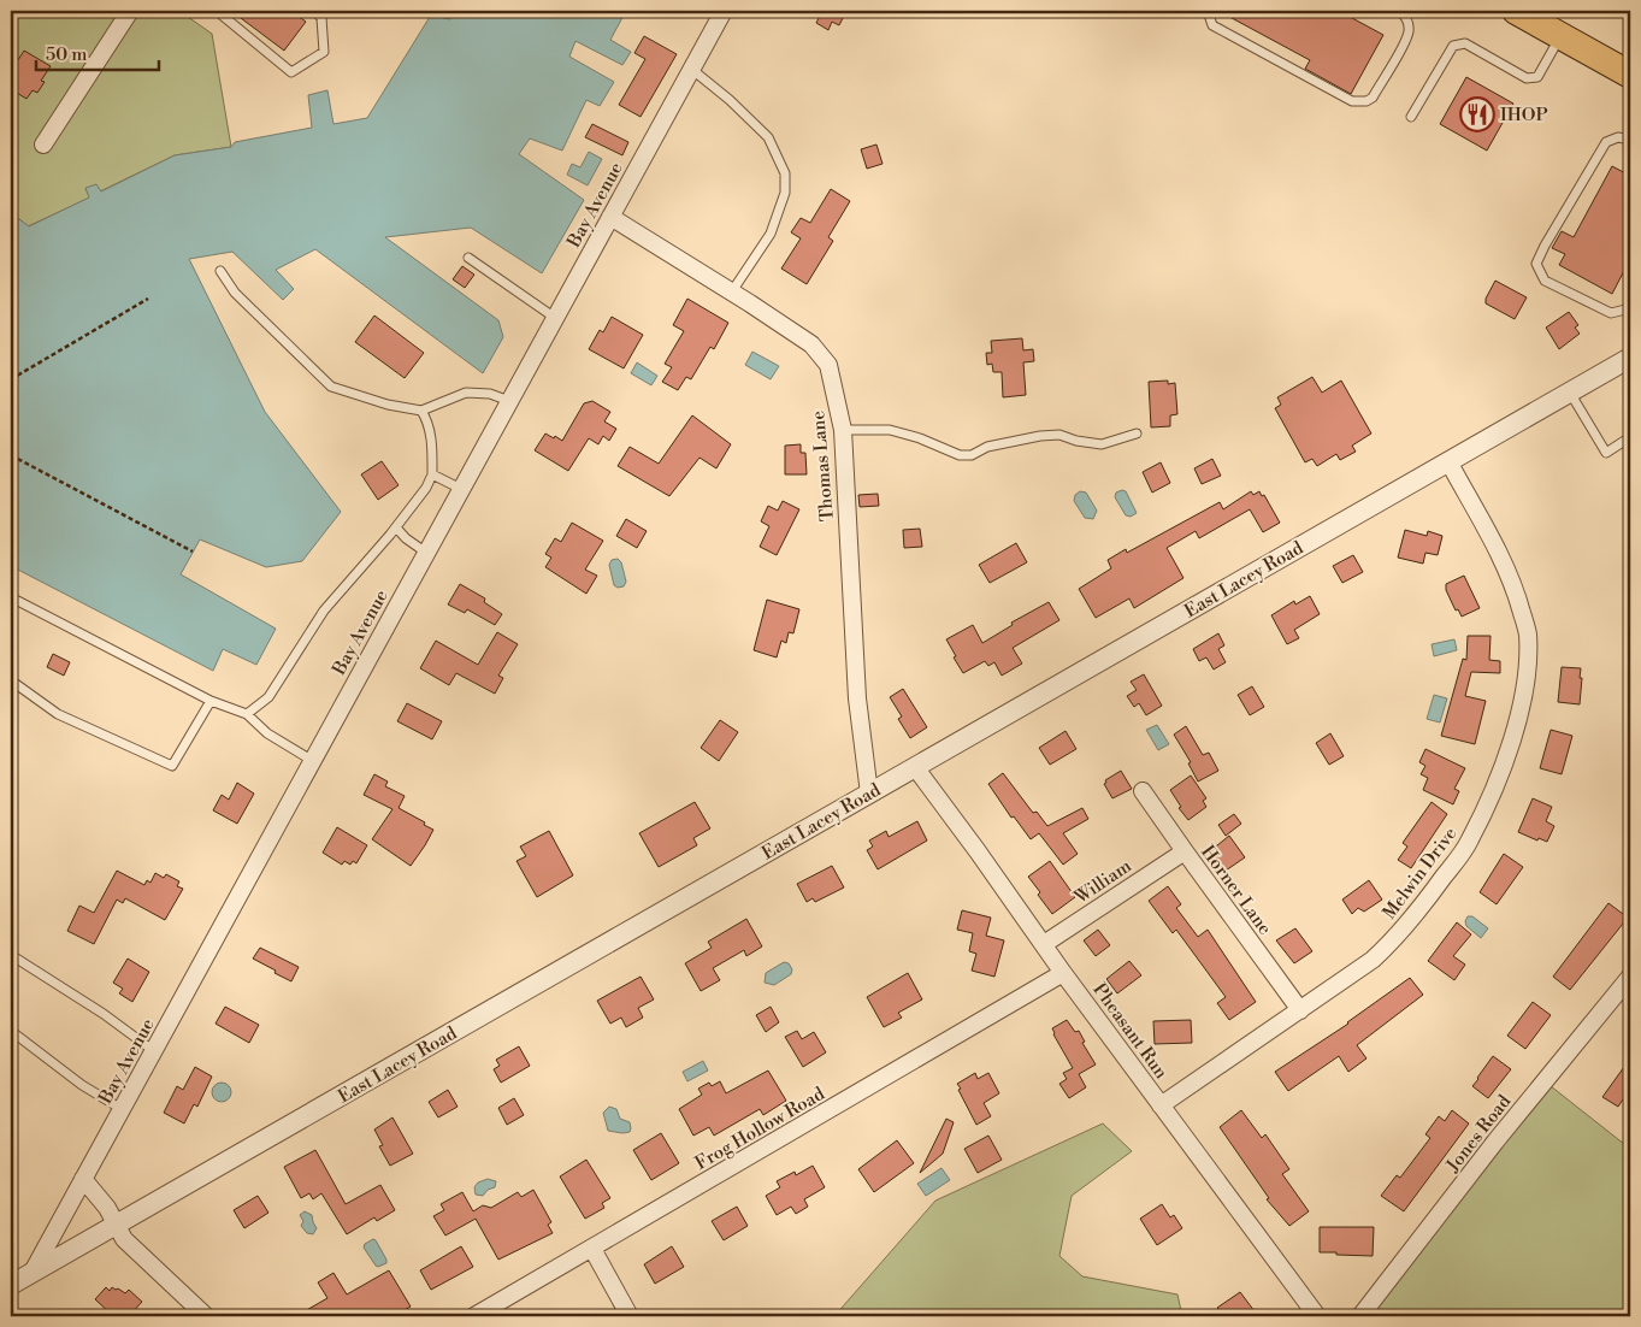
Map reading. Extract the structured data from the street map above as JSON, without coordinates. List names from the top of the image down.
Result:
{
  "streets": {
    "street": [
      "Bay Avenue",
      "Thomas Lane",
      "East Lacey Road",
      "Melwin Drive",
      "William",
      "Horner Lane",
      "Pheasant Run",
      "Frog Hollow Road",
      "Jones Road"
    ]
  },
  "crossings": [
    ["Bay Avenue", "Thomas Lane"],
    ["Bay Avenue", "East Lacey Road"],
    ["Thomas Lane", "East Lacey Road"],
    ["East Lacey Road", "Melwin Drive"],
    ["East Lacey Road", "Pheasant Run"],
    ["Melwin Drive", "Horner Lane"],
    ["Melwin Drive", "Pheasant Run"],
    ["William", "Horner Lane"],
    ["William", "Pheasant Run"],
    ["Pheasant Run", "Frog Hollow Road"]
  ],
  "places": {
    "restaurant": ["IHOP"]
  },
  "scale_bar": "50 m"
}
